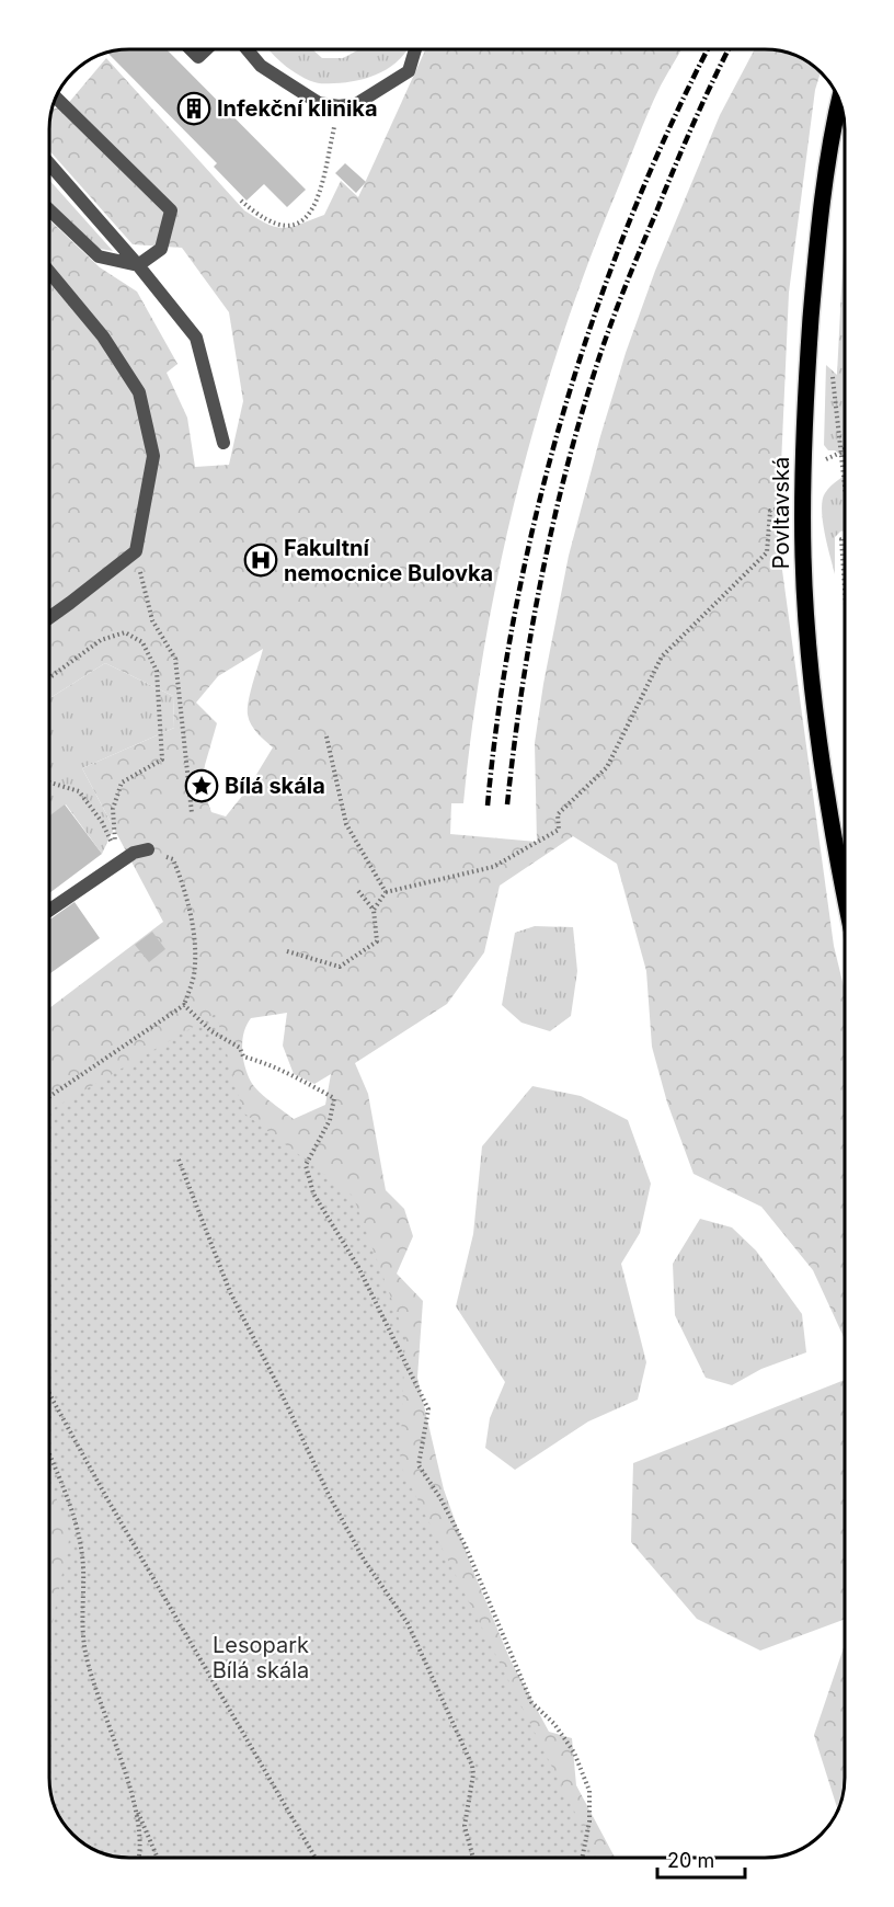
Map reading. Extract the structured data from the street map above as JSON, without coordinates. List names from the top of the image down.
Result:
{
  "streets": {
    "main road": ["Povltavská"]
  },
  "parks": ["Lesopark Bílá skála"],
  "places": {
    "building": ["Infekční klinika"],
    "hospital": ["Fakultní nemocnice Bulovka"],
    "place": ["Bílá skála"]
  },
  "scale_bar": "20 m"
}
